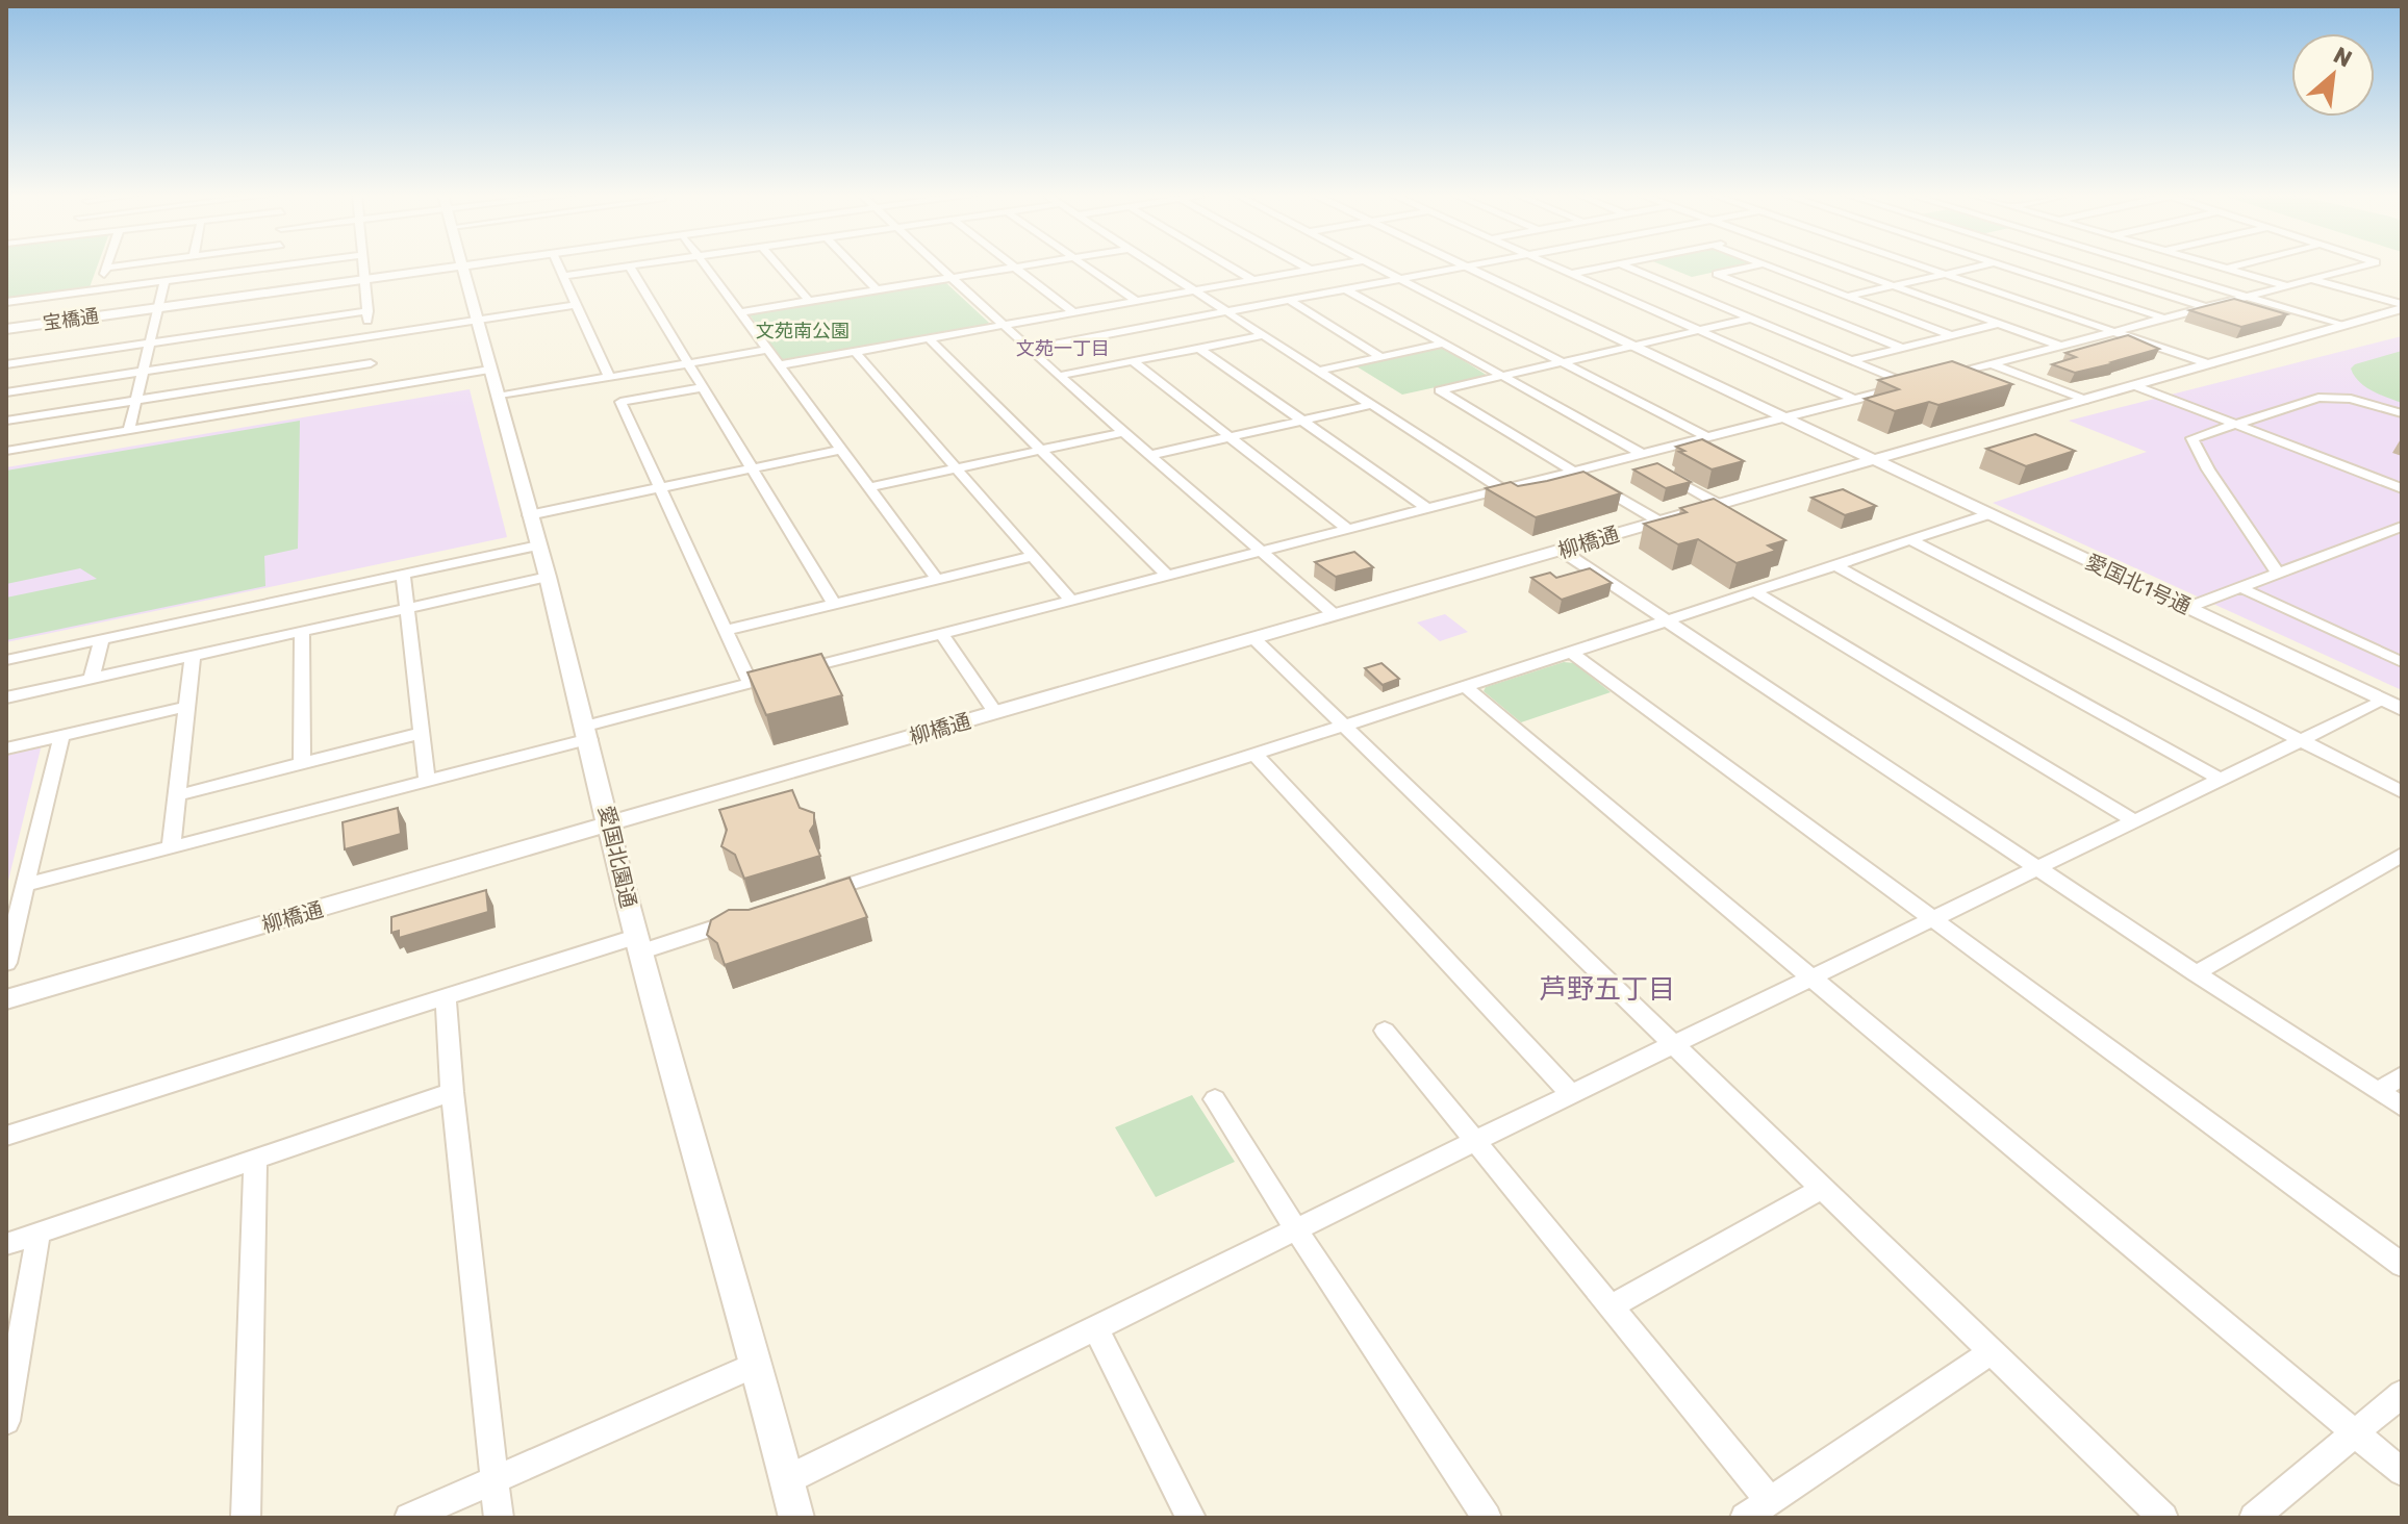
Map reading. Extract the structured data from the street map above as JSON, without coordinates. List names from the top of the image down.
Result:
{
  "streets": {
    "street": [
      "宝橋通",
      "柳橋通",
      "愛国北1号通",
      "愛国北園通"
    ]
  },
  "crossings": [
    ["柳橋通", "愛国北1号通"],
    ["柳橋通", "愛国北園通"]
  ],
  "districts": ["文苑一丁目", "芦野五丁目"],
  "parks": ["文苑南公園"],
  "north": "top right"
}
